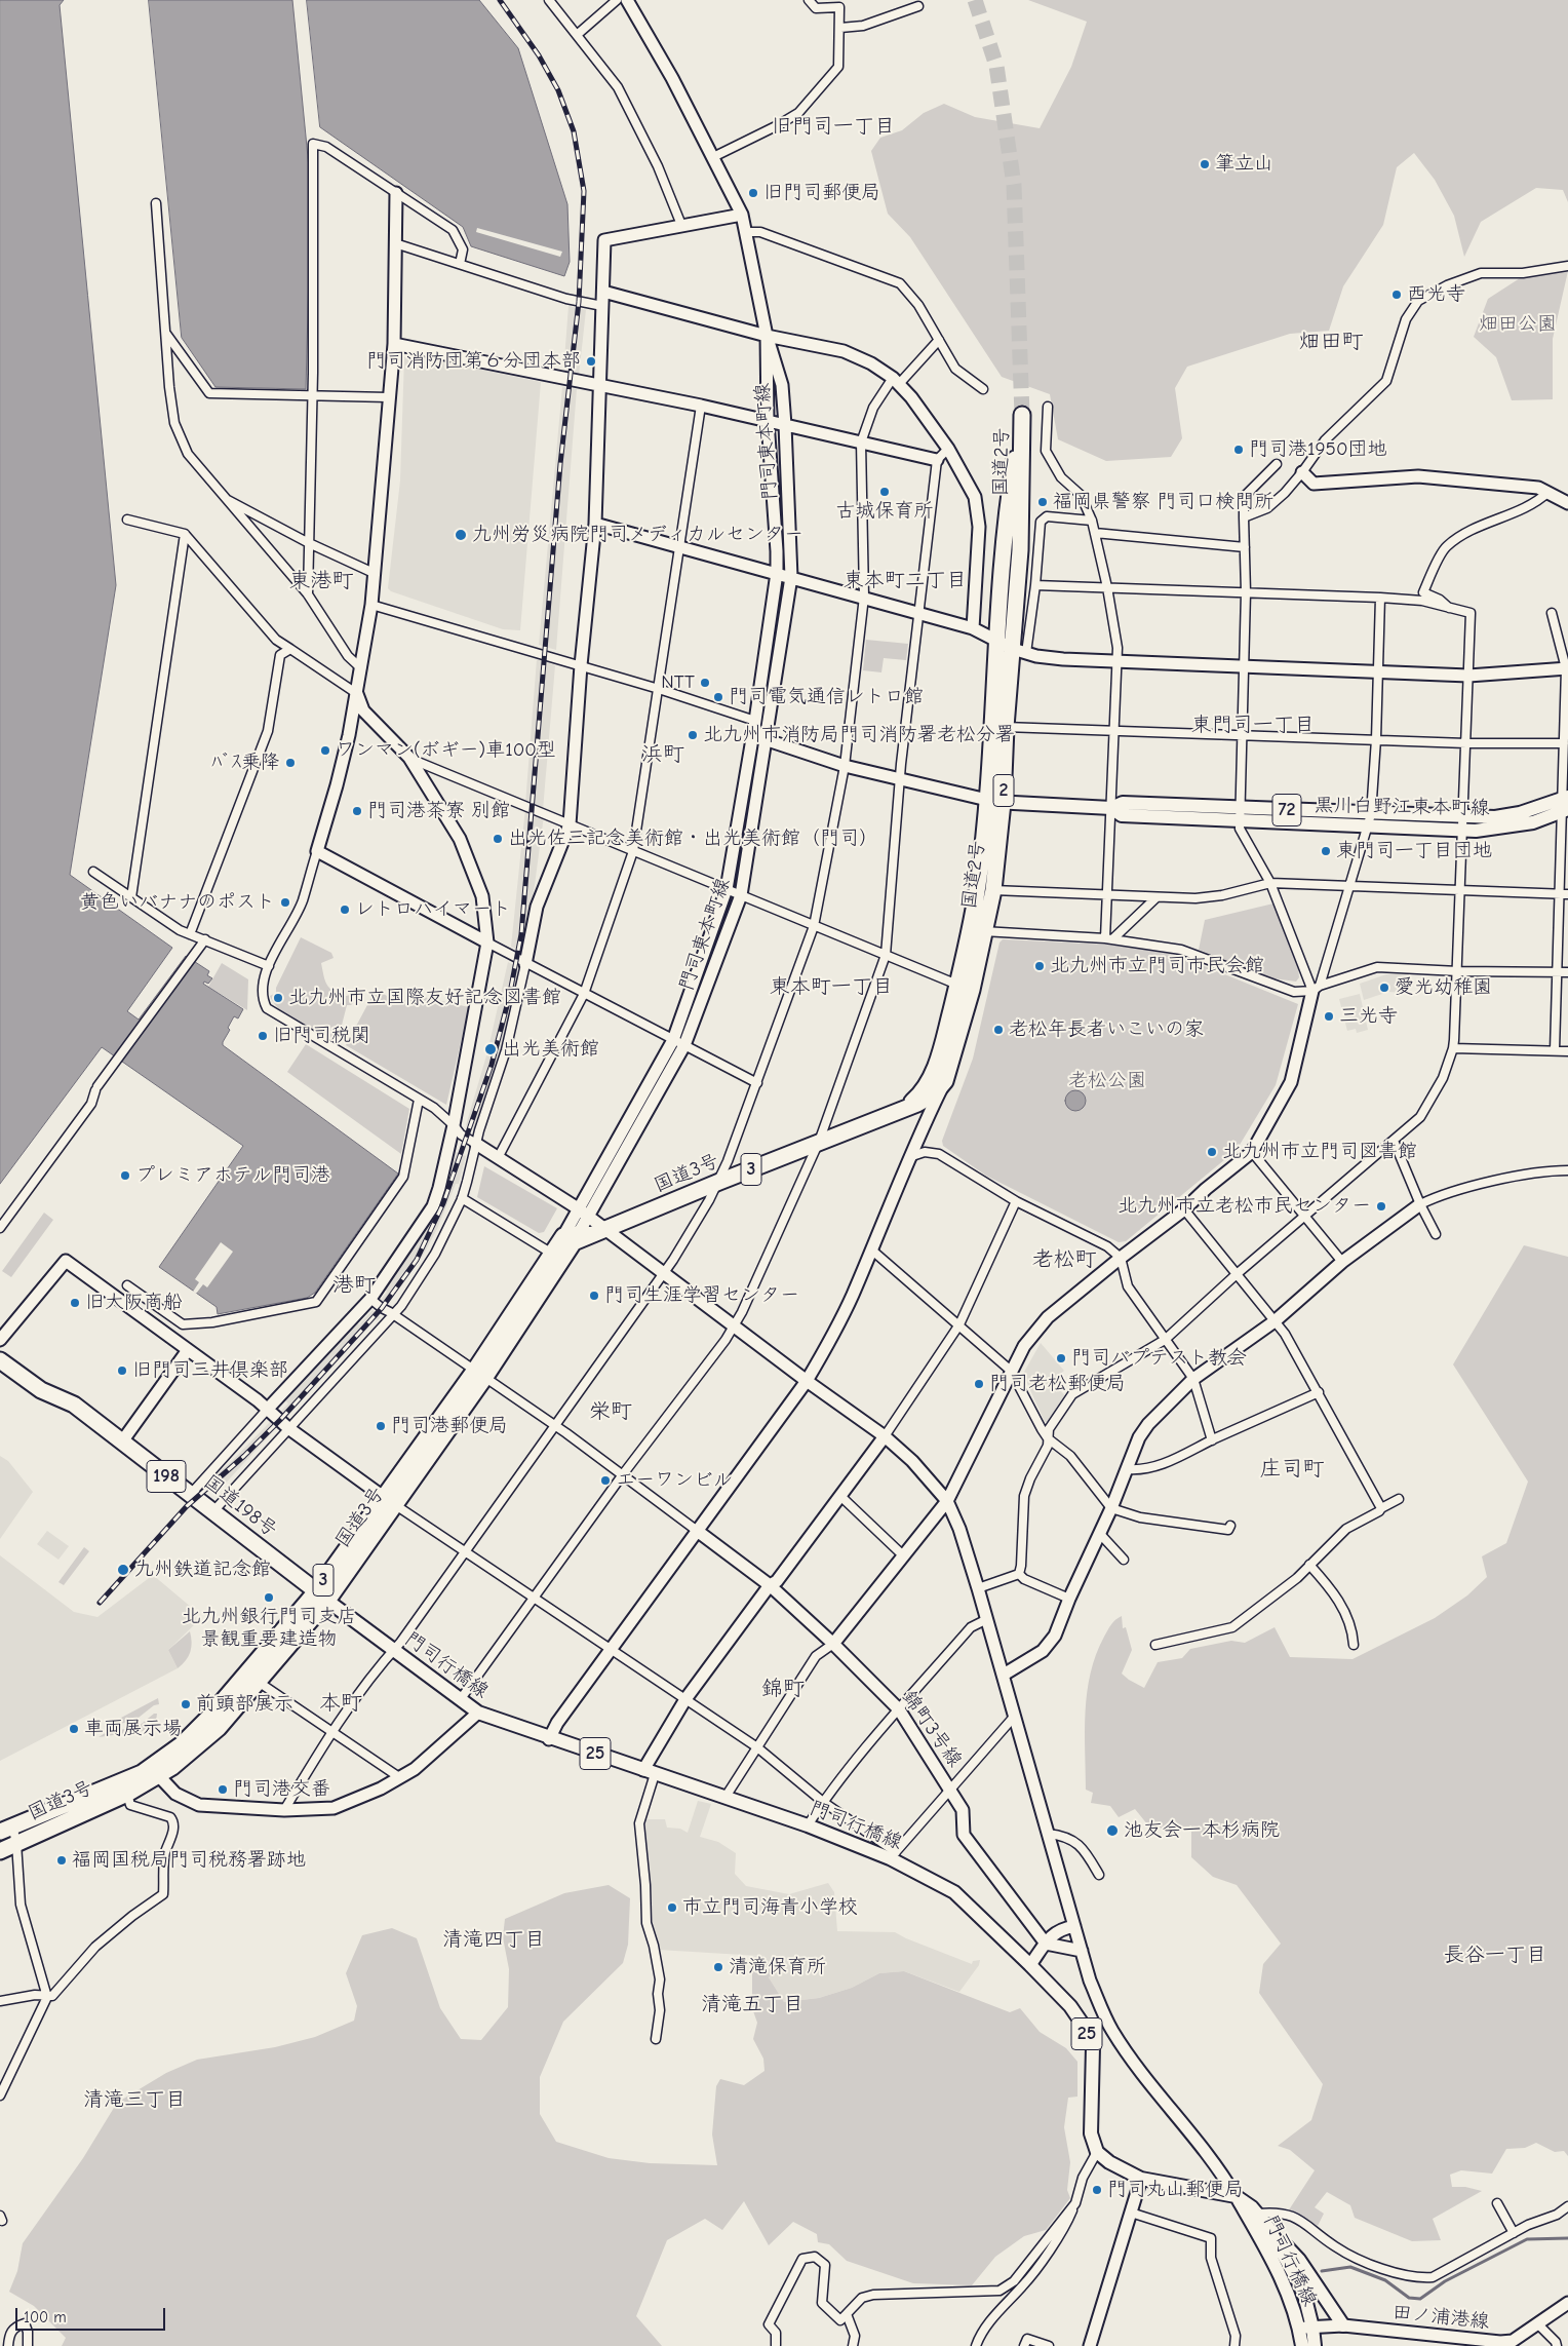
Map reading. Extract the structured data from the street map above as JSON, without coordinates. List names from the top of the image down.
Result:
{
  "streets": {
    "highway": [
      "国道2号",
      "2",
      "3",
      "国道3号",
      "198",
      "国道198号"
    ],
    "main road": [
      "黒川白野江東本町線",
      "72",
      "門司行橋線",
      "25"
    ],
    "street": ["門司東本町線", "錦町3号線", "田ノ浦港線"]
  },
  "crossings": [
    ["門司東本町線", "国道3号"],
    ["国道2号", "黒川白野江東本町線"],
    ["国道2号", "国道3号"],
    ["国道3号", "国道198号"],
    ["国道3号", "門司行橋線"],
    ["国道198号", "門司行橋線"],
    ["門司行橋線", "田ノ浦港線"]
  ],
  "districts": [
    "旧門司一丁目",
    "畑田町",
    "東本町二丁目",
    "東港町",
    "東門司一丁目",
    "浜町",
    "東本町一丁目",
    "老松町",
    "港町",
    "栄町",
    "庄司町",
    "錦町",
    "本町",
    "清滝四丁目",
    "長谷一丁目",
    "清滝五丁目",
    "清滝三丁目"
  ],
  "parks": ["畑田公園", "老松公園"],
  "places": [
    "筆立山",
    "旧門司郵便局",
    "西光寺",
    "門司消防団第６分団本部",
    "門司港1950団地",
    "古城保育所",
    "福岡県警察 門司口検問所",
    "九州労災病院門司メディカルセンター",
    "NTT",
    "門司電気通信レトロ館",
    "北九州市消防局門司消防署老松分署",
    "ワンマン(ボギー)車100型",
    "ﾊﾞｽ乗降",
    "門司港茶寮 別館",
    "出光佐三記念美術館・出光美術館（門司）",
    "東門司一丁目団地",
    "黄色いバナナのポスト",
    "レトロハイマート",
    "北九州市立門司市民会館",
    "愛光幼稚園",
    "北九州市立国際友好記念図書館",
    "三光寺",
    "老松年長者いこいの家",
    "旧門司税関",
    "出光美術館",
    "北九州市立門司図書館",
    "プレミアホテル門司港",
    "北九州市立老松市民センター",
    "門司生涯学習センター",
    "旧大阪商船",
    "門司バプテスト教会",
    "旧門司三井倶楽部",
    "門司老松郵便局",
    "門司港郵便局",
    "エーワンビル",
    "九州鉄道記念館",
    "北九州銀行門司支店 景観重要建造物",
    "前頭部展示",
    "車両展示場",
    "門司港交番",
    "池友会一本杉病院",
    "福岡国税局門司税務署跡地",
    "市立門司海青小学校",
    "清滝保育所",
    "門司丸山郵便局"
  ],
  "scale_bar": "100 m"
}
